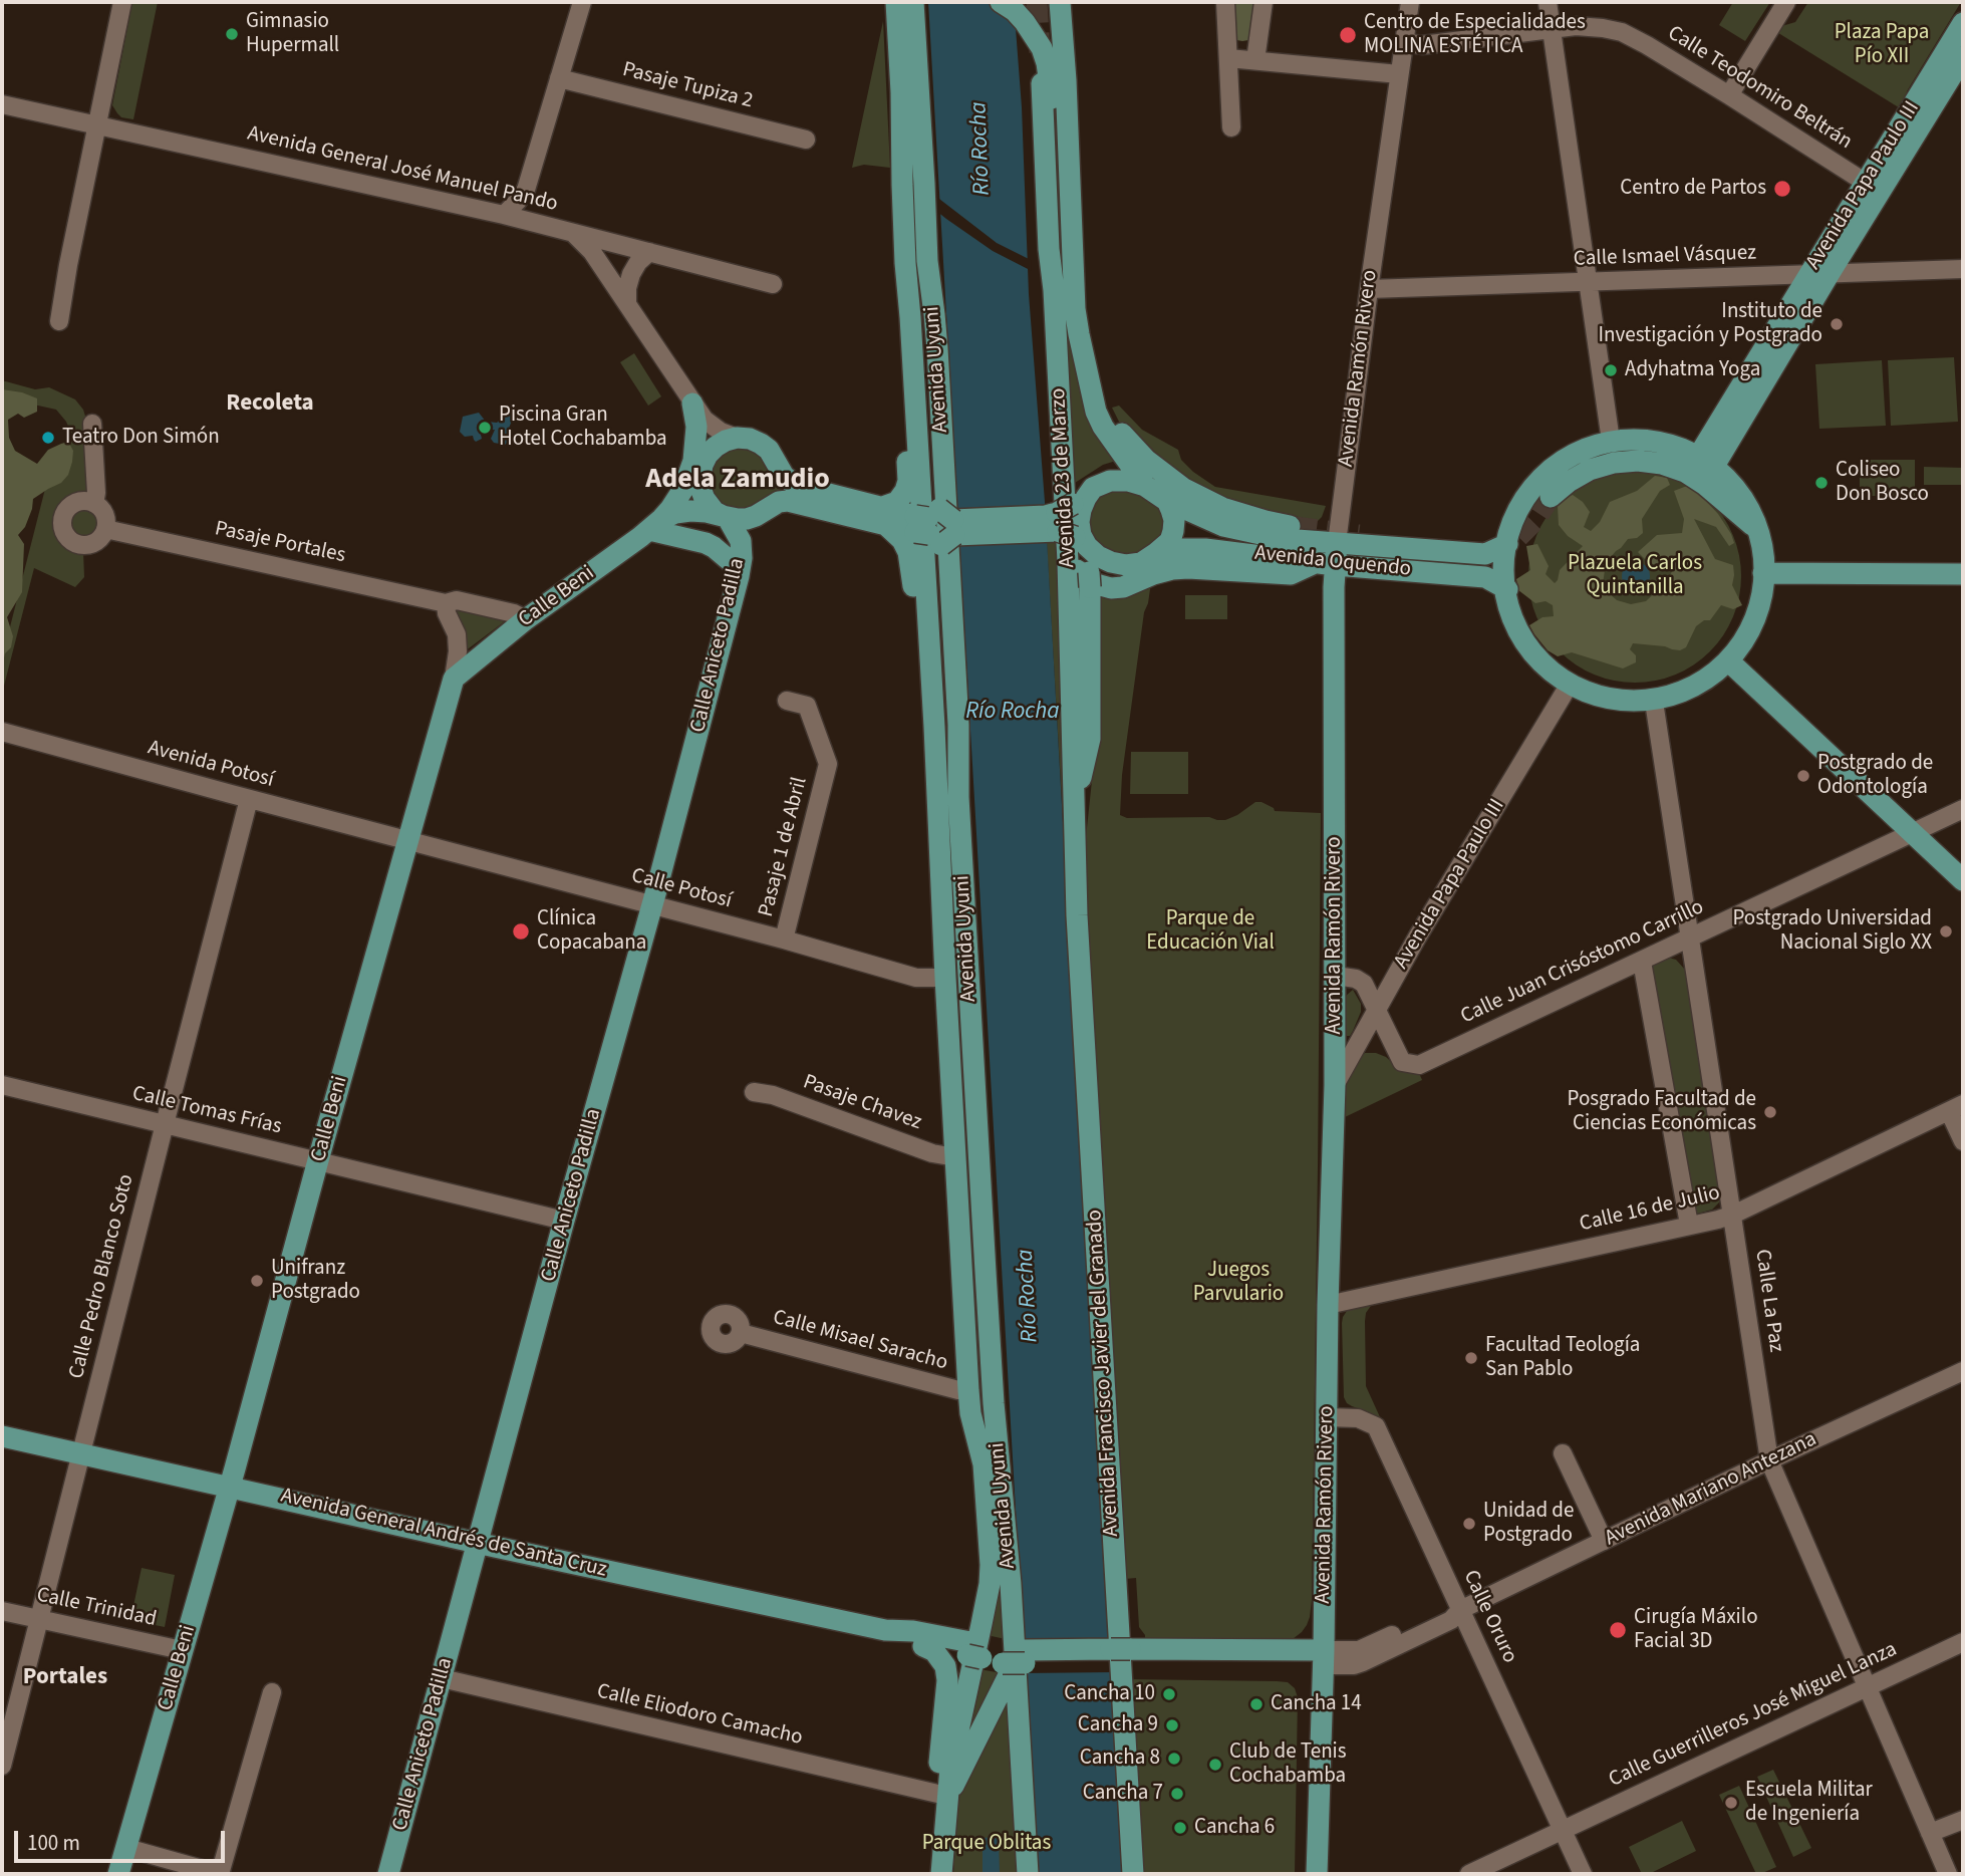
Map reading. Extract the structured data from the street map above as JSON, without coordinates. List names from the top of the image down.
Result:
{
  "streets": {
    "main road": [
      "Avenida Papa Paulo III",
      "Avenida Ramón Rivero",
      "Avenida Uyuni",
      "Avenida 23 de Marzo",
      "Avenida Oquendo",
      "Calle Beni",
      "Calle Aniceto Padilla",
      "Avenida Francisco Javier del Granado",
      "Avenida Mariano Antezana",
      "Avenida General Andrés de Santa Cruz"
    ],
    "street": [
      "Pasaje Tupiza 2",
      "Calle Teodomiro Beltrán",
      "Avenida General José Manuel Pando",
      "Calle Ismael Vásquez",
      "Pasaje Portales",
      "Avenida Potosí",
      "Pasaje 1 de Abril",
      "Calle Potosí",
      "Calle Juan Crisóstomo Carrillo",
      "Pasaje Chavez",
      "Calle Tomas Frías",
      "Calle 16 de Julio",
      "Calle Pedro Blanco Soto",
      "Calle La Paz",
      "Calle Misael Saracho",
      "Calle Trinidad",
      "Calle Oruro",
      "Calle Eliodoro Camacho",
      "Calle Guerrilleros José Miguel Lanza"
    ]
  },
  "crossings": [
    ["Calle Teodomiro Beltrán", "Avenida Papa Paulo III"],
    ["Calle Teodomiro Beltrán", "Avenida Ramón Rivero"],
    ["Avenida General José Manuel Pando", "Calle Beni"],
    ["Avenida General José Manuel Pando", "Calle Aniceto Padilla"],
    ["Avenida Papa Paulo III", "Calle Ismael Vásquez"],
    ["Avenida Papa Paulo III", "Avenida Ramón Rivero"],
    ["Avenida Papa Paulo III", "Calle Juan Crisóstomo Carrillo"],
    ["Calle Ismael Vásquez", "Avenida Ramón Rivero"],
    ["Avenida Ramón Rivero", "Avenida Oquendo"],
    ["Avenida Ramón Rivero", "Calle Juan Crisóstomo Carrillo"],
    ["Avenida Ramón Rivero", "Calle 16 de Julio"],
    ["Avenida Ramón Rivero", "Avenida Mariano Antezana"],
    ["Avenida Ramón Rivero", "Calle Oruro"],
    ["Avenida Uyuni", "Calle Potosí"],
    ["Avenida Uyuni", "Pasaje Chavez"],
    ["Avenida Uyuni", "Calle Misael Saracho"],
    ["Avenida Uyuni", "Avenida Mariano Antezana"],
    ["Avenida Uyuni", "Avenida General Andrés de Santa Cruz"],
    ["Avenida Uyuni", "Calle Eliodoro Camacho"],
    ["Avenida 23 de Marzo", "Avenida Oquendo"],
    ["Avenida 23 de Marzo", "Avenida Francisco Javier del Granado"],
    ["Pasaje Portales", "Calle Beni"],
    ["Calle Beni", "Calle Aniceto Padilla"],
    ["Calle Beni", "Avenida Potosí"],
    ["Calle Beni", "Calle Potosí"],
    ["Calle Beni", "Calle Tomas Frías"],
    ["Calle Beni", "Avenida General Andrés de Santa Cruz"],
    ["Calle Beni", "Calle Trinidad"],
    ["Calle Aniceto Padilla", "Calle Potosí"],
    ["Calle Aniceto Padilla", "Calle Tomas Frías"],
    ["Calle Aniceto Padilla", "Avenida General Andrés de Santa Cruz"],
    ["Calle Aniceto Padilla", "Calle Eliodoro Camacho"],
    ["Avenida Potosí", "Calle Potosí"],
    ["Avenida Potosí", "Calle Pedro Blanco Soto"],
    ["Pasaje 1 de Abril", "Calle Potosí"],
    ["Calle Juan Crisóstomo Carrillo", "Calle La Paz"],
    ["Calle Tomas Frías", "Calle Pedro Blanco Soto"],
    ["Calle 16 de Julio", "Calle La Paz"],
    ["Calle Pedro Blanco Soto", "Avenida General Andrés de Santa Cruz"],
    ["Calle Pedro Blanco Soto", "Calle Trinidad"],
    ["Calle La Paz", "Avenida Mariano Antezana"],
    ["Calle La Paz", "Calle Guerrilleros José Miguel Lanza"],
    ["Avenida Mariano Antezana", "Avenida General Andrés de Santa Cruz"],
    ["Avenida Mariano Antezana", "Calle Oruro"],
    ["Calle Oruro", "Calle Guerrilleros José Miguel Lanza"]
  ],
  "districts": ["Recoleta", "Adela Zamudio", "Portales"],
  "water": ["Río Rocha"],
  "parks": [
    "Plaza Papa Pío XII",
    "Plazuela Carlos Quintanilla",
    "Parque de Educación Vial",
    "Juegos Parvulario",
    "Parque Oblitas"
  ],
  "places": [
    "Gimnasio Hupermall",
    "Centro de Especialidades MOLINA ESTÉTICA",
    "Centro de Partos",
    "Instituto de Investigación y Postgrado",
    "Adyhatma Yoga",
    "Piscina Gran Hotel Cochabamba",
    "Teatro Don Simón",
    "Coliseo Don Bosco",
    "Postgrado de Odontología",
    "Clínica Copacabana",
    "Postgrado Universidad Nacional Siglo XX",
    "Posgrado Facultad de Ciencias Económicas",
    "Unifranz Postgrado",
    "Facultad Teología San Pablo",
    "Unidad de Postgrado",
    "Cirugía Máxilo Facial 3D",
    "Cancha 10",
    "Cancha 14",
    "Cancha 9",
    "Cancha 8",
    "Club de Tenis Cochabamba",
    "Cancha 7",
    "Escuela Militar de Ingeniería",
    "Cancha 6"
  ],
  "scale_bar": "100 m"
}
